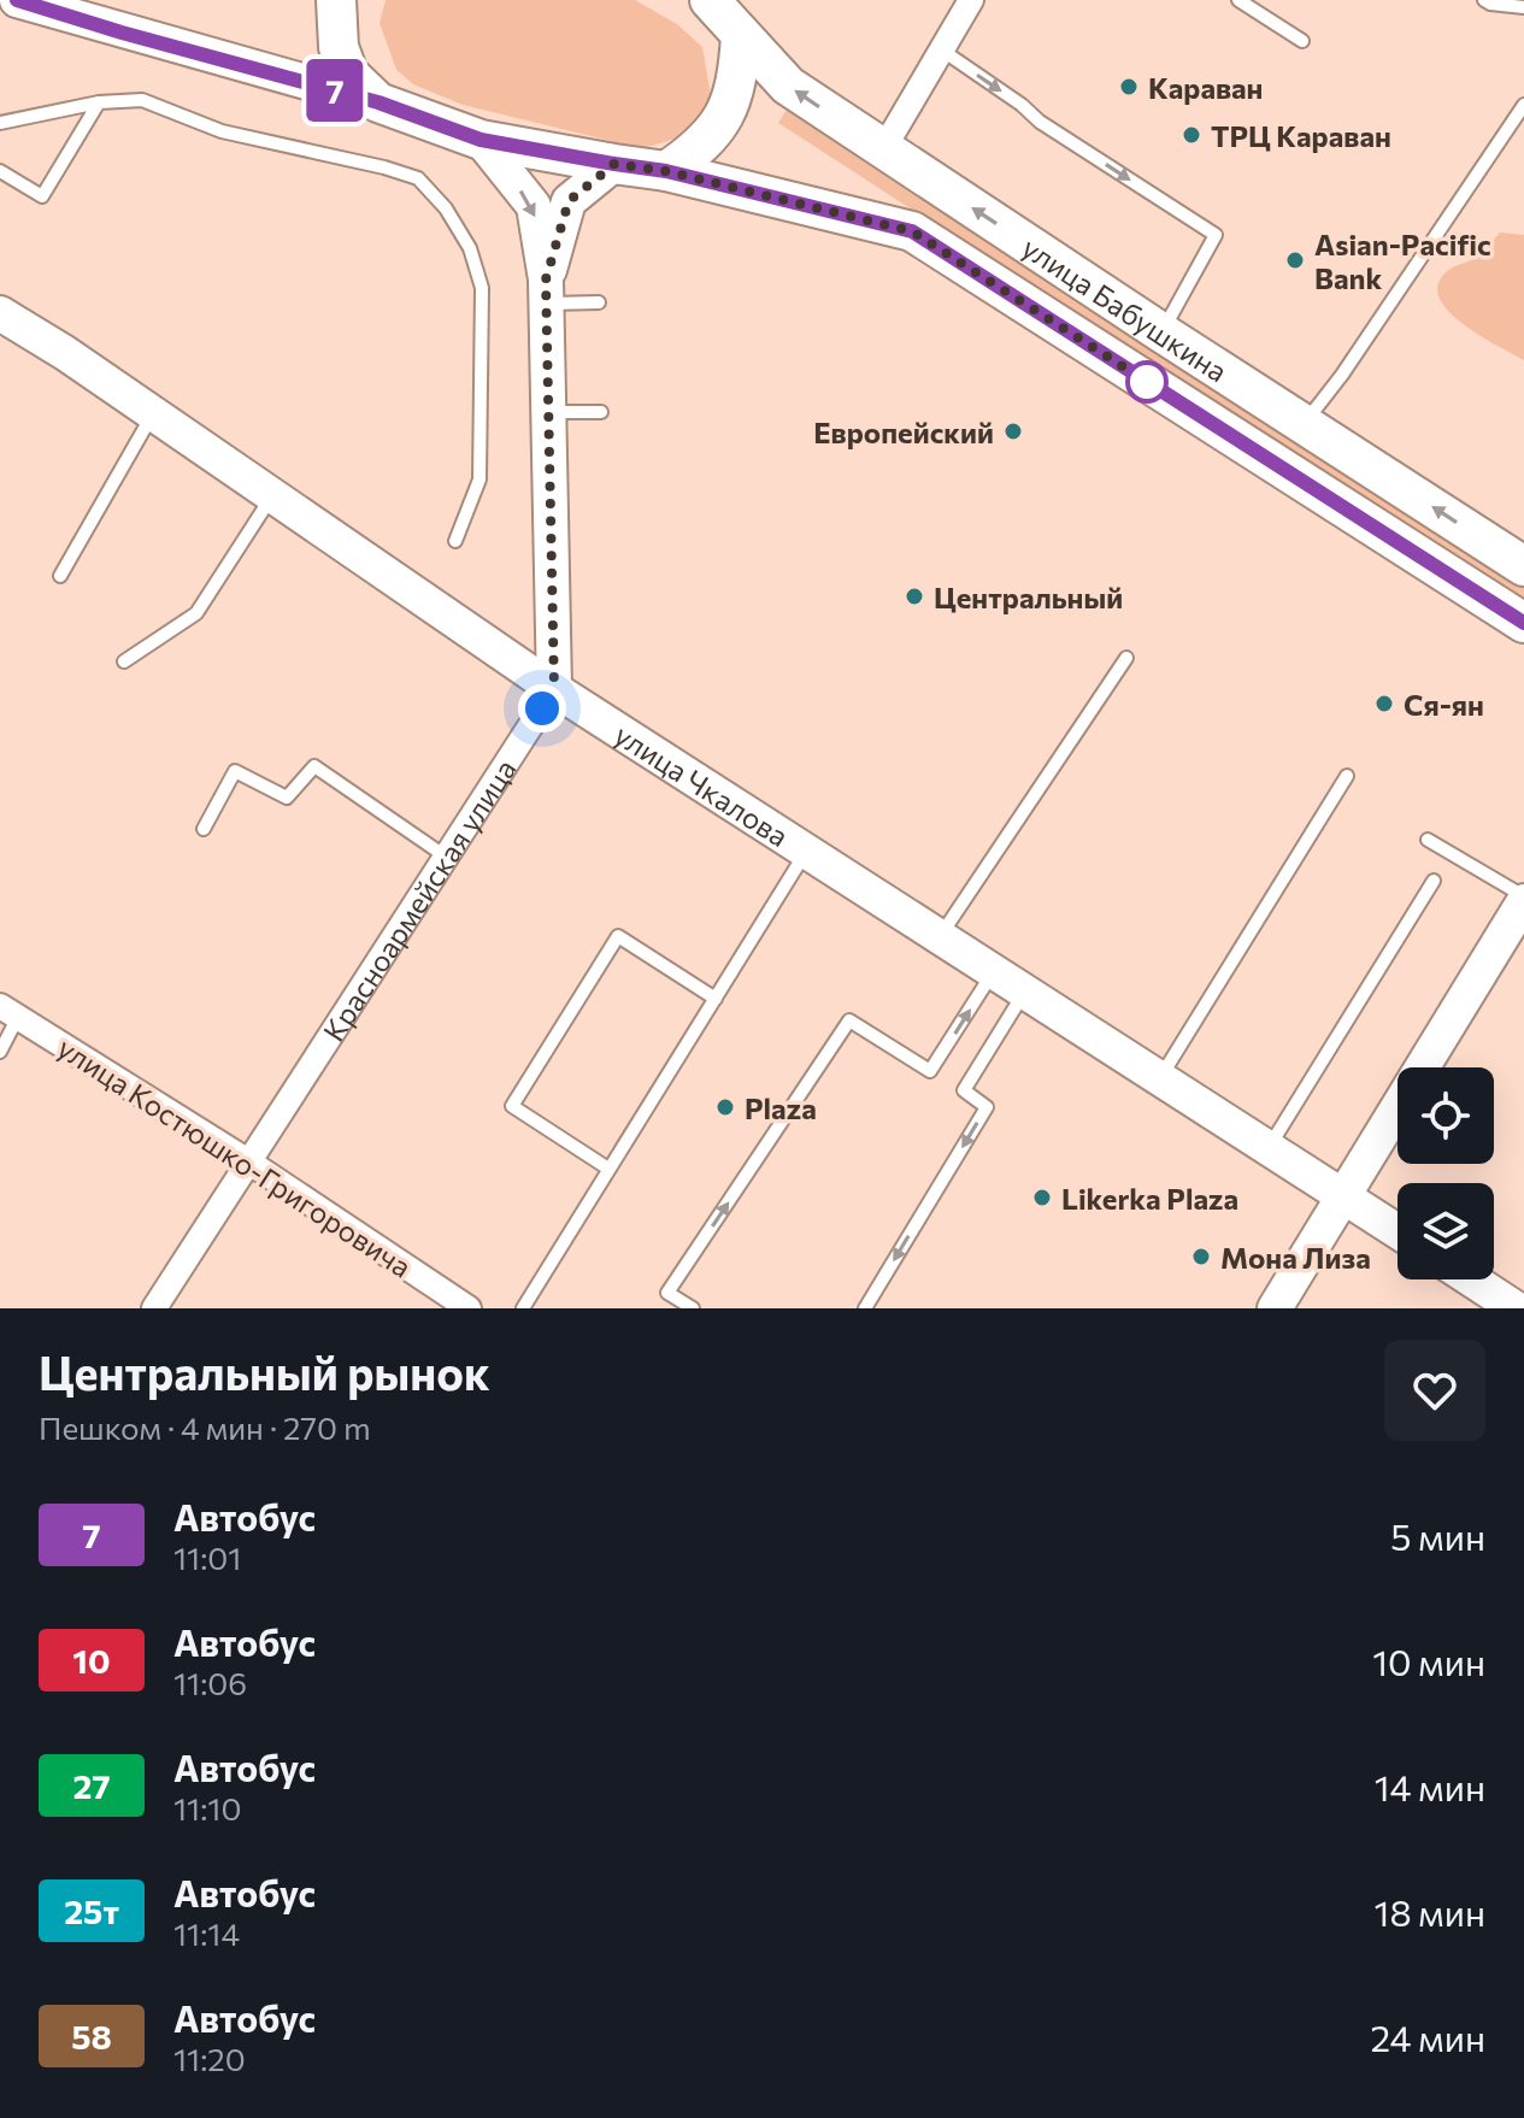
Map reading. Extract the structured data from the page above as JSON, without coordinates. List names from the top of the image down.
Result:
{
  "streets": {
    "main road": ["улица Бабушкина", "улица Чкалова"],
    "street": ["Красноармейская улица", "улица Костюшко-Григоровича"]
  },
  "crossings": [
    ["улица Чкалова", "Красноармейская улица"],
    ["Красноармейская улица", "улица Костюшко-Григоровича"]
  ],
  "places": [
    "Караван",
    "ТРЦ Караван",
    "Asian-Pacific Bank",
    "Европейский",
    "Центральный",
    "Ся-ян",
    "Plaza",
    "Likerka Plaza",
    "Мона Лиза"
  ],
  "lines": ["bus line 7"],
  "page": {
    "on_map": "7",
    "heading": ["Центральный рынок", "Пешком · 4 мин · 270 m"],
    "list": [
      {
        "mark": "7",
        "name": "Автобус",
        "note": "11:01",
        "value": "5 мин"
      },
      {
        "mark": "10",
        "name": "Автобус",
        "note": "11:06",
        "value": "10 мин"
      },
      {
        "mark": "27",
        "name": "Автобус",
        "note": "11:10",
        "value": "14 мин"
      },
      {
        "mark": "25т",
        "name": "Автобус",
        "note": "11:14",
        "value": "18 мин"
      },
      {
        "mark": "58",
        "name": "Автобус",
        "note": "11:20",
        "value": "24 мин"
      }
    ]
  }
}
